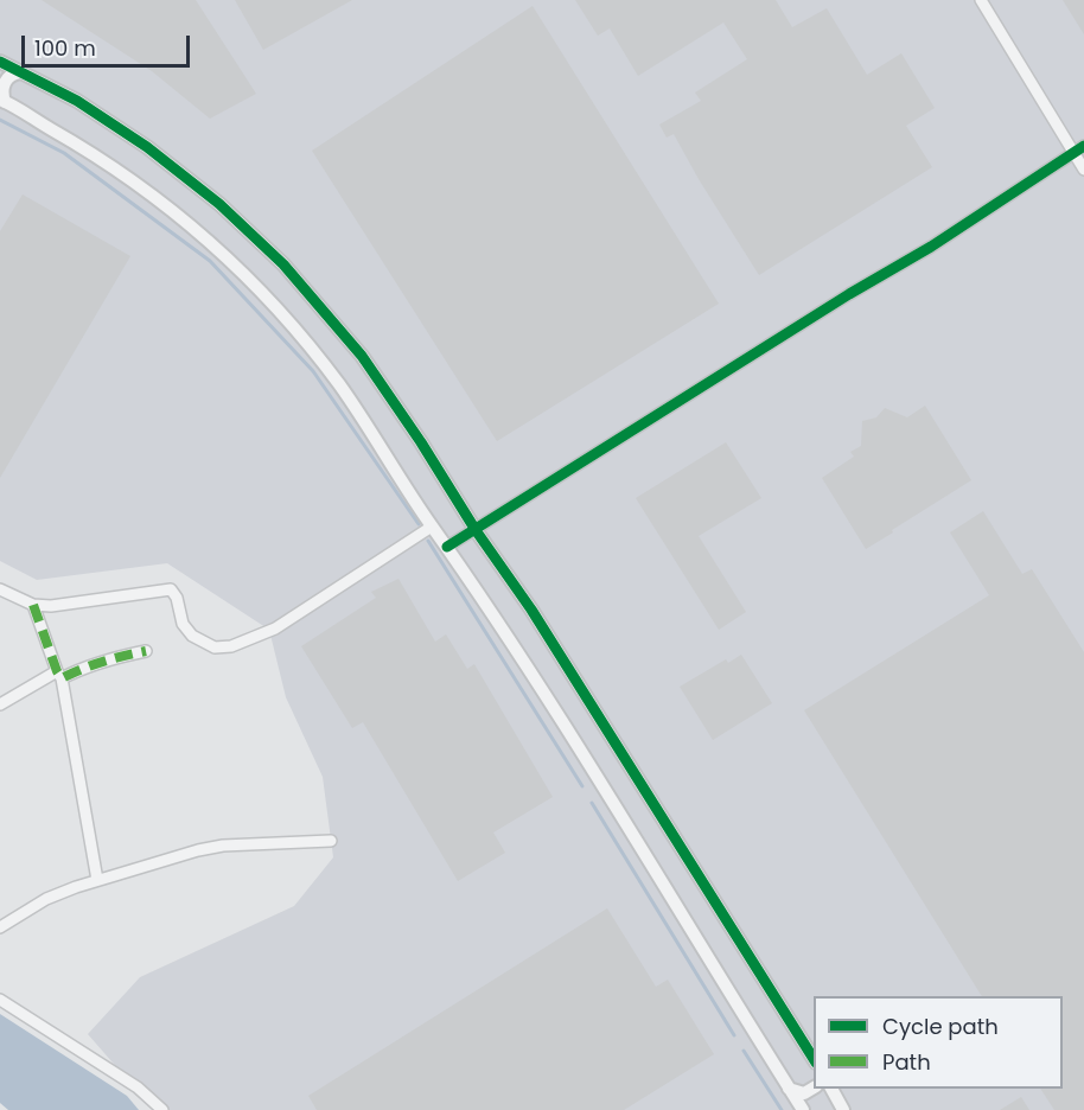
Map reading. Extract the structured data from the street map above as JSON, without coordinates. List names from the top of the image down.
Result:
{
  "legend": ["Cycle path", "Path"],
  "scale_bar": "100 m"
}
